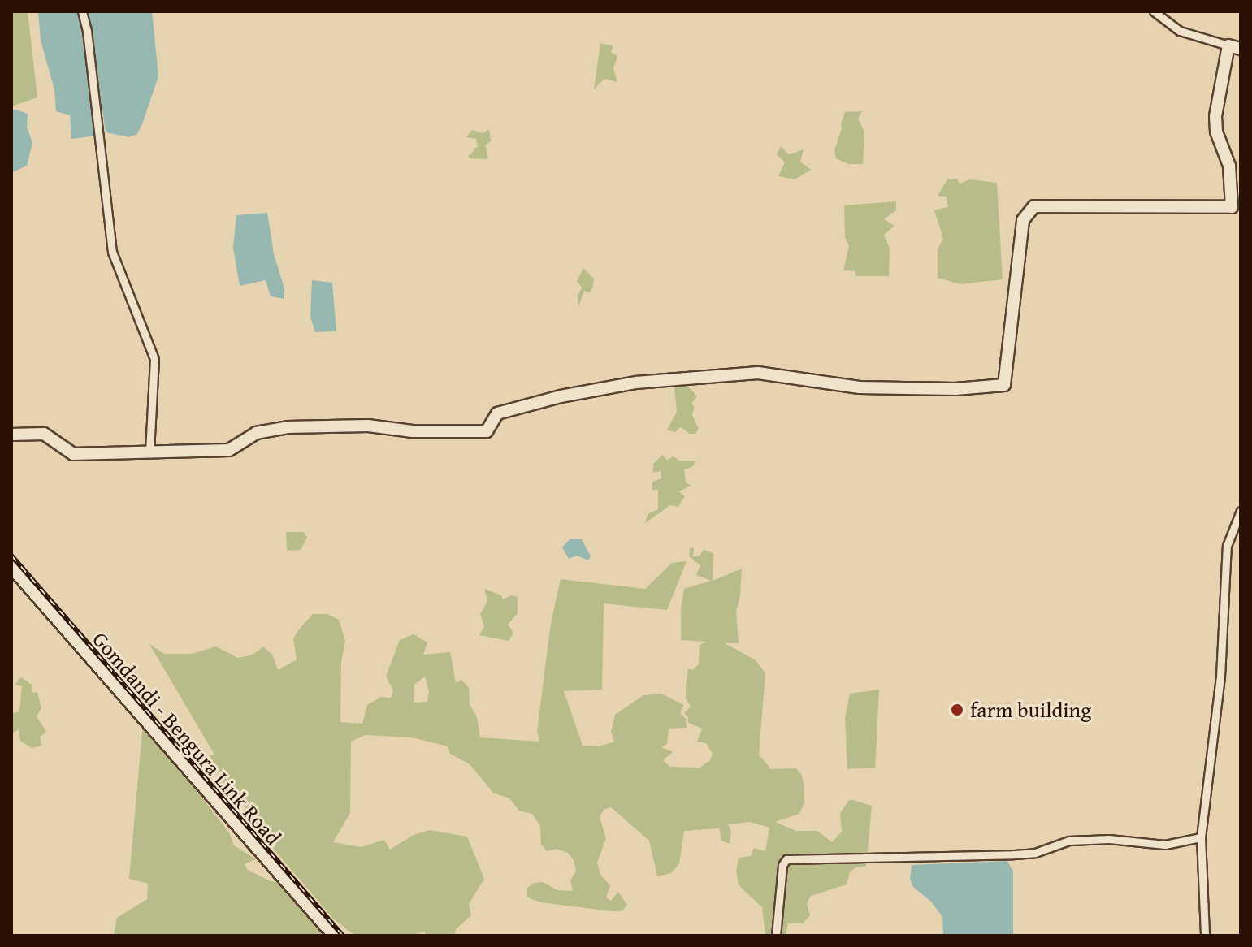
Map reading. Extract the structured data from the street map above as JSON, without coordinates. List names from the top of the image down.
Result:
{
  "streets": {
    "main road": ["Gomdandi - Bengura Link Road"]
  },
  "places": ["farm building"]
}
